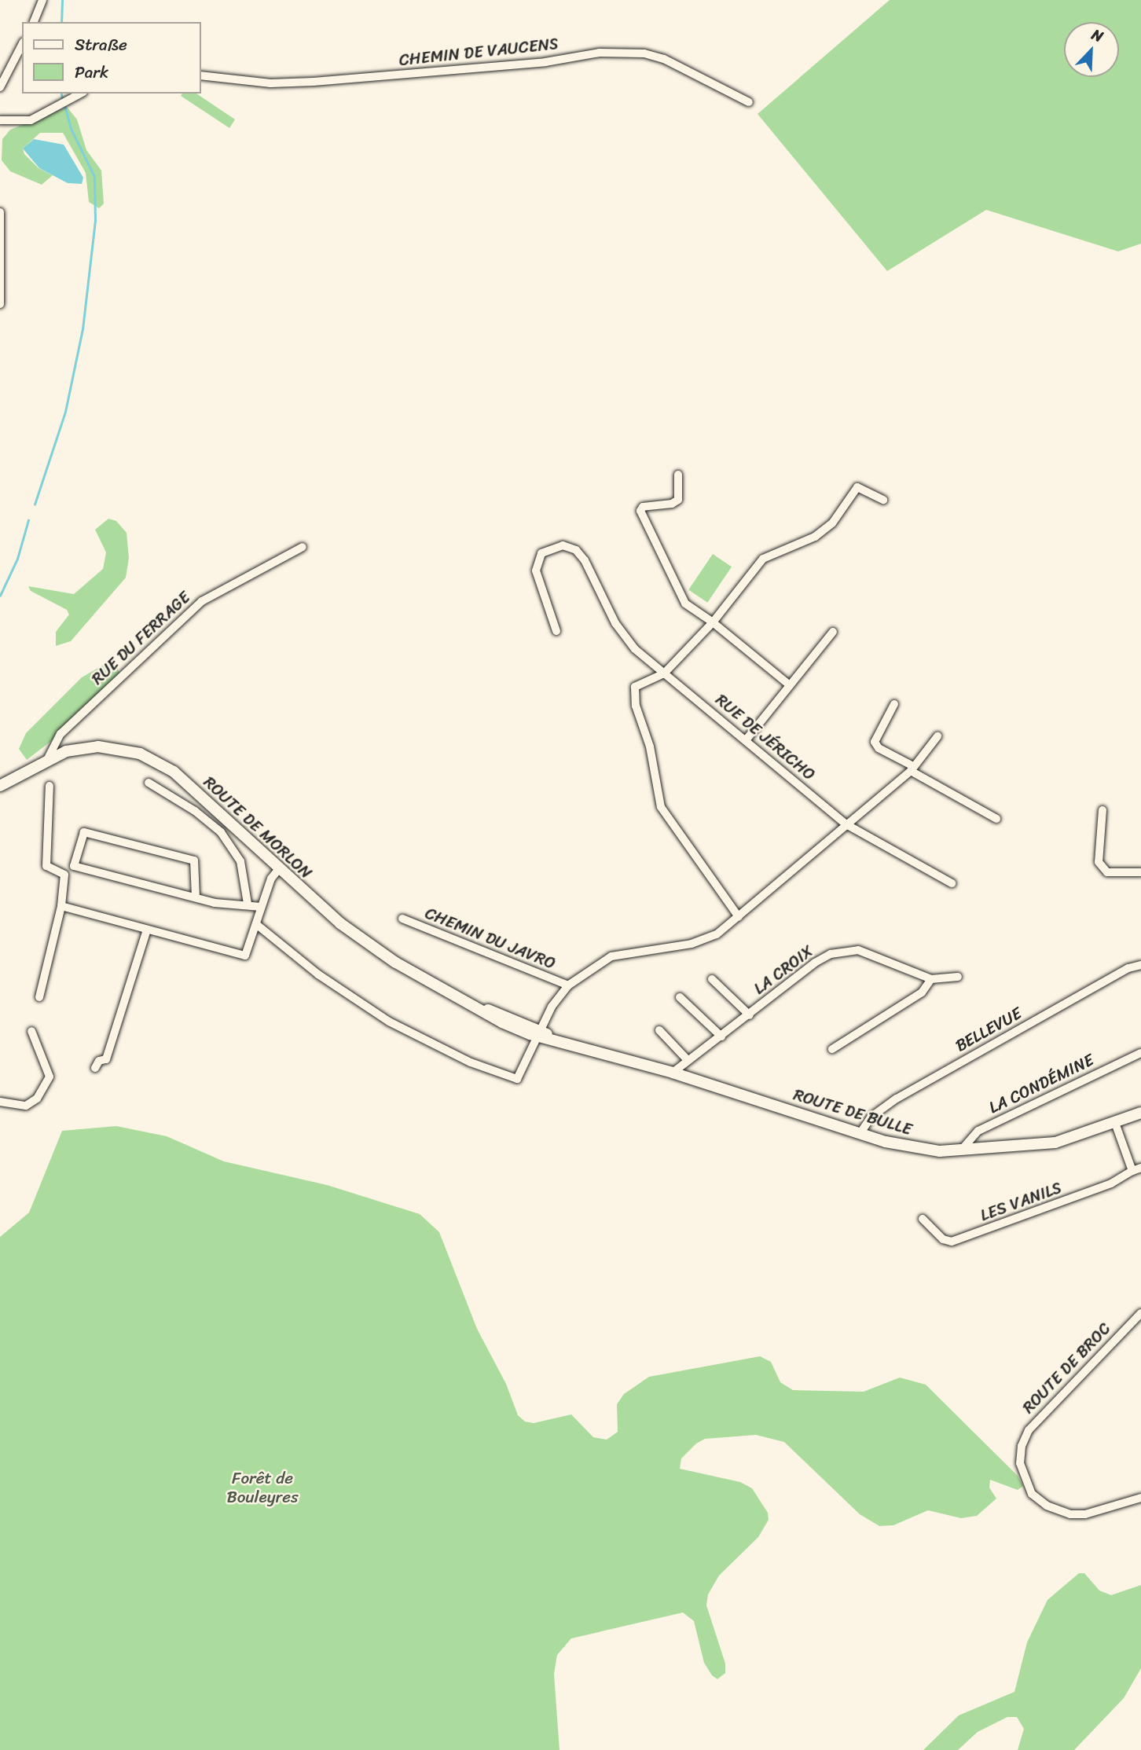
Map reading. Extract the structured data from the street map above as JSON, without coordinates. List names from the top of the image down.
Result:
{
  "streets": {
    "street": [
      "CHEMIN DE VAUCENS",
      "RUE DU FERRAGE",
      "RUE DE JÉRICHO",
      "ROUTE DE MORLON",
      "CHEMIN DU JAVRO",
      "LA CROIX",
      "BELLEVUE",
      "LA CONDÉMINE",
      "ROUTE DE BULLE",
      "LES VANILS",
      "ROUTE DE BROC"
    ]
  },
  "crossings": [
    ["RUE DU FERRAGE", "ROUTE DE MORLON"],
    ["ROUTE DE MORLON", "ROUTE DE BULLE"],
    ["LA CROIX", "ROUTE DE BULLE"],
    ["BELLEVUE", "ROUTE DE BULLE"],
    ["LA CONDÉMINE", "ROUTE DE BULLE"],
    ["ROUTE DE BULLE", "LES VANILS"]
  ],
  "parks": ["Forêt de Bouleyres"],
  "legend": ["Straße", "Park"],
  "north": "top right"
}
